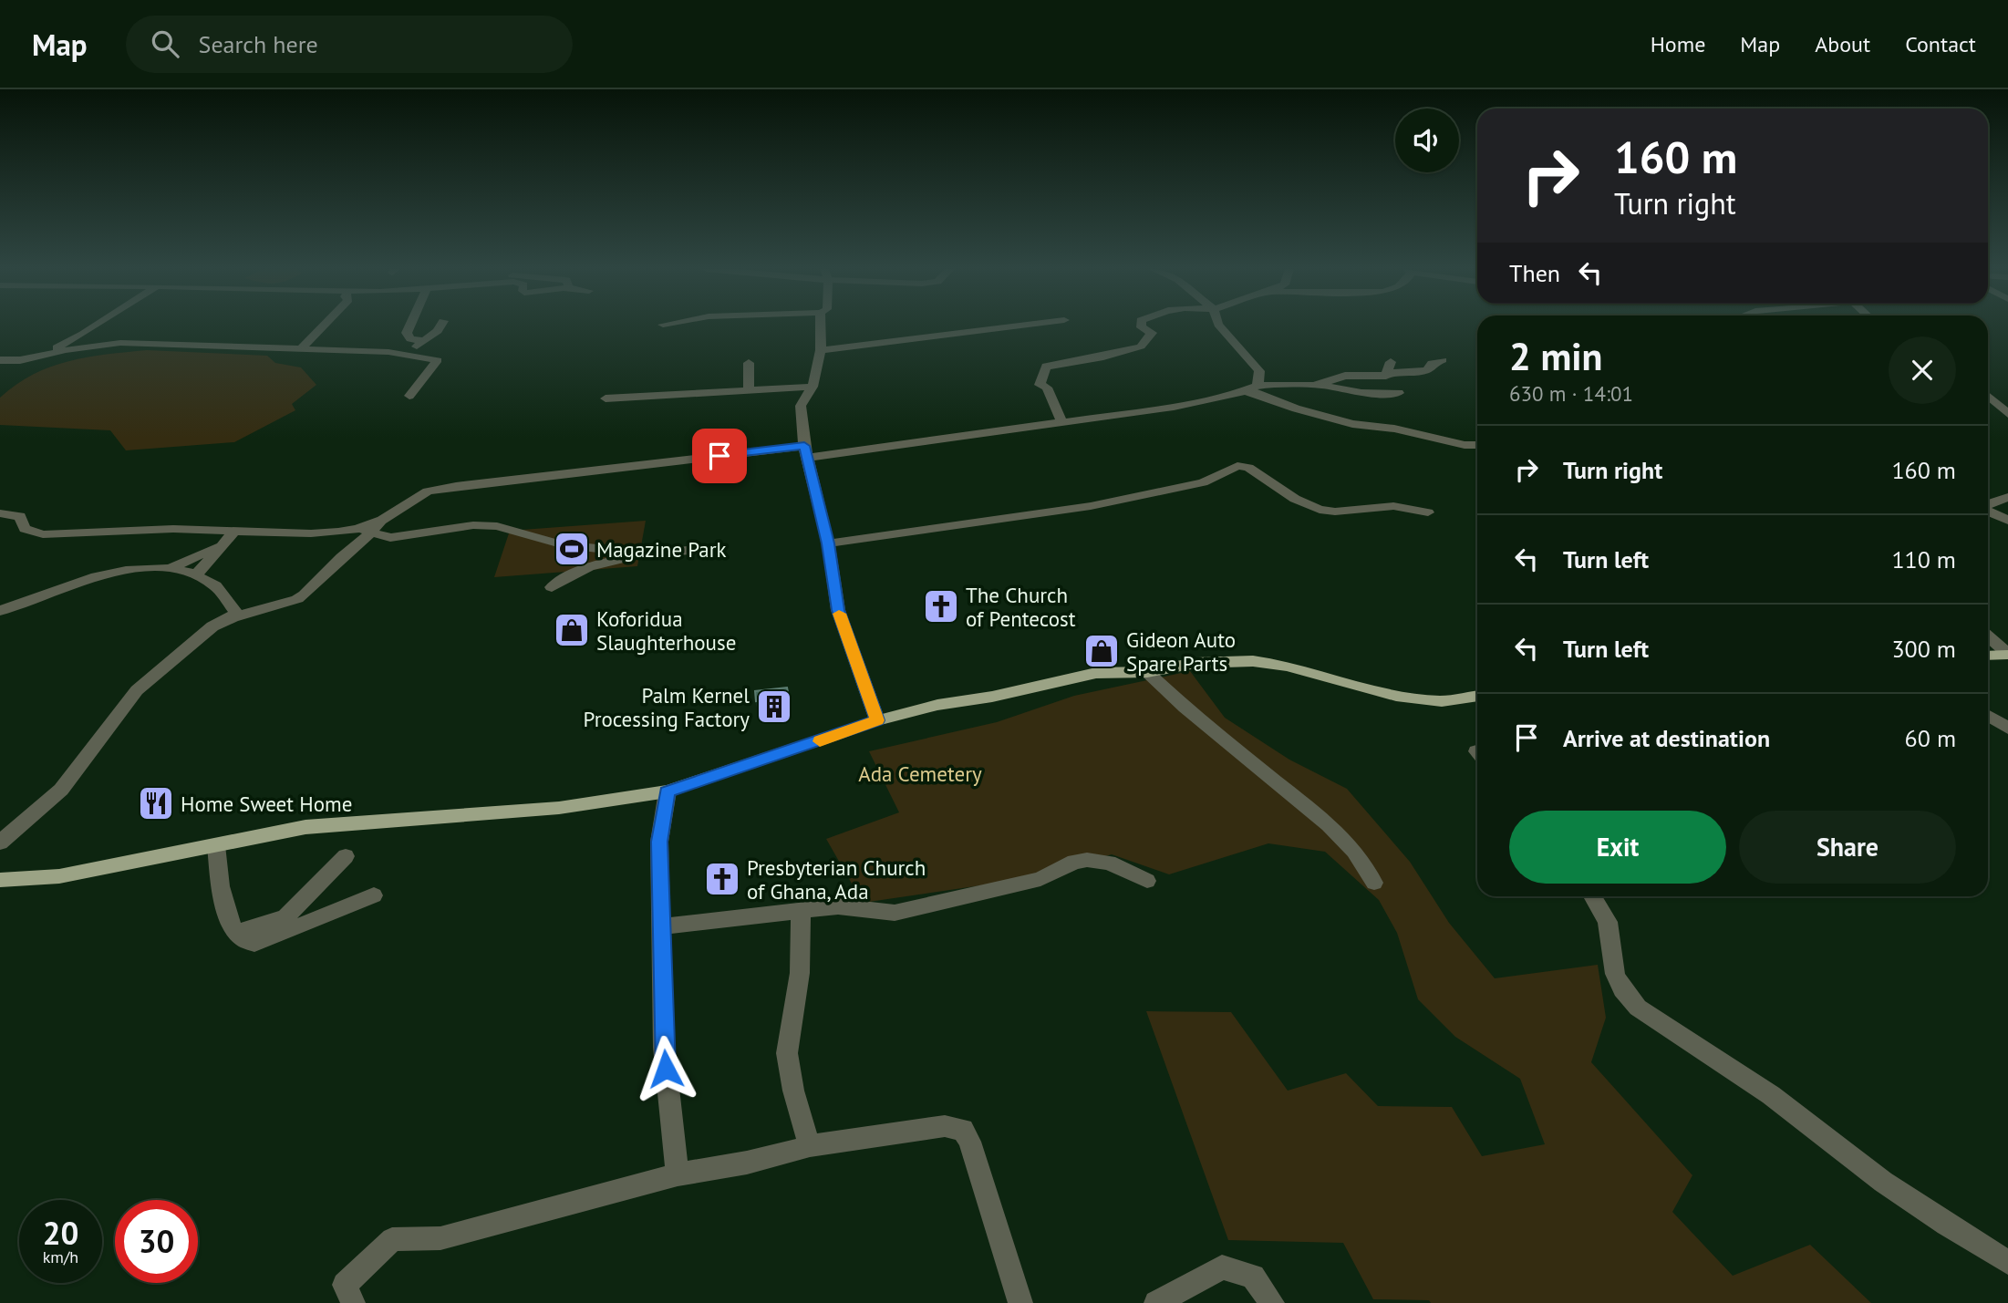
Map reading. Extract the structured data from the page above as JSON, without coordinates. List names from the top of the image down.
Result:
{
  "parks": ["Ada Cemetery"],
  "places": {
    "sports": ["Magazine Park"],
    "church": ["The Church of Pentecost", "Presbyterian Church of Ghana, Ada"],
    "shop": ["Koforidua Slaughterhouse", "Gideon Auto Spare Parts"],
    "building": ["Palm Kernel Processing Factory"],
    "restaurant": ["Home Sweet Home"]
  },
  "page": {
    "header": "Map",
    "search": "Search here",
    "nav": [
      "Home",
      "Map",
      "About",
      "Contact"
    ],
    "turn": ["160 m", "Turn right"],
    "then": "Then",
    "heading": ["2 min", "630 m · 14:01"],
    "list": [
      {
        "name": "Turn right",
        "value": "160 m"
      },
      {
        "name": "Turn left",
        "value": "110 m"
      },
      {
        "name": "Turn left",
        "value": "300 m"
      },
      {
        "name": "Arrive at destination",
        "value": "60 m"
      }
    ],
    "buttons": ["Exit", "Share"],
    "speed": "20 km/h",
    "limit": "30"
  }
}
